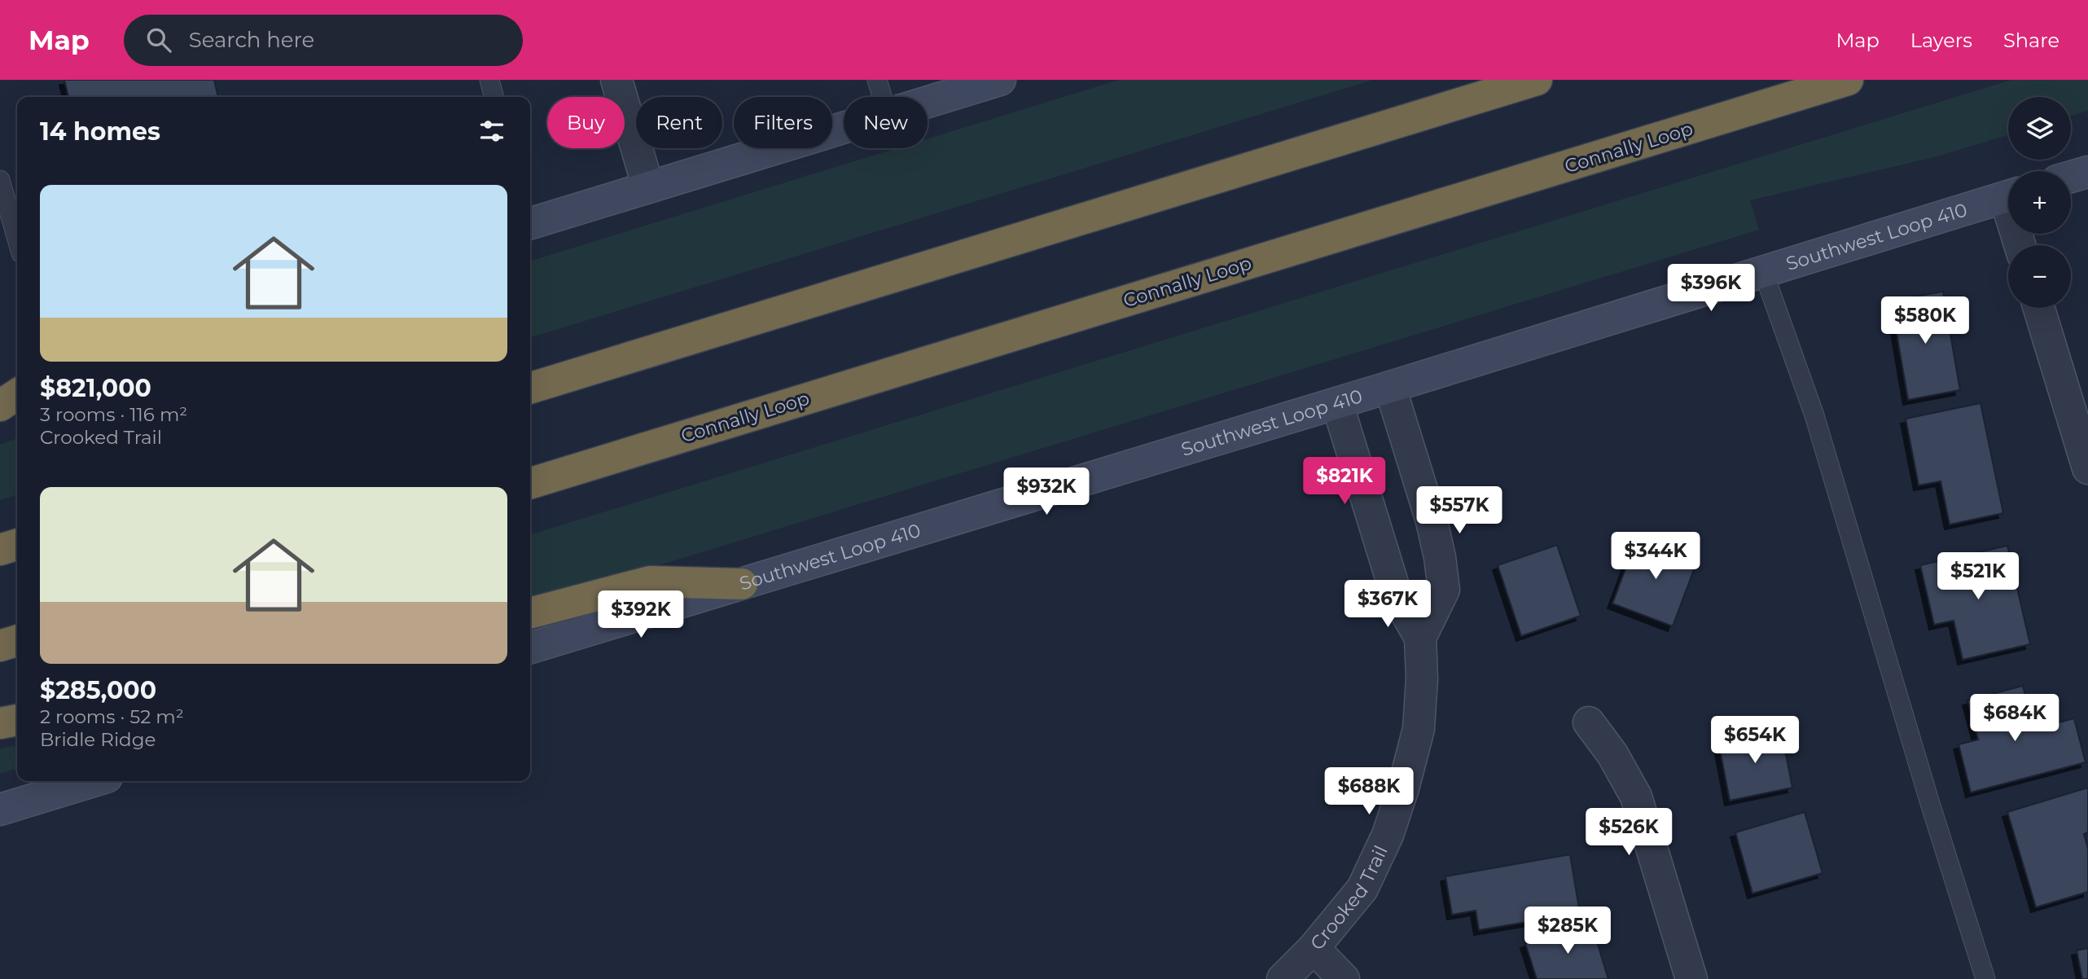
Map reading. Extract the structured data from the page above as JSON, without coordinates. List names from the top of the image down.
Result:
{
  "streets": {
    "highway": ["Connally Loop"],
    "main road": ["Southwest Loop 410"],
    "street": ["Crooked Trail"]
  },
  "crossings": [
    ["Southwest Loop 410", "Crooked Trail"]
  ],
  "page": {
    "header": "Map",
    "search": "Search here",
    "nav": ["Map", "Layers", "Share"],
    "map_buttons": ["+", "−"],
    "chip": [
      "Buy",
      "Rent",
      "Filters",
      "New"
    ],
    "heading": "14 homes",
    "list": [
      {
        "name": "$821,000",
        "note": "3 rooms · 116 m² · Crooked Trail"
      },
      {
        "name": "$285,000",
        "note": "2 rooms · 52 m² · Bridle Ridge"
      }
    ],
    "price": [
      "$396K",
      "$580K",
      "$821K",
      "$932K",
      "$557K",
      "$344K",
      "$521K",
      "$367K",
      "$392K",
      "$684K",
      "$654K",
      "$688K",
      "$526K",
      "$285K"
    ]
  }
}
